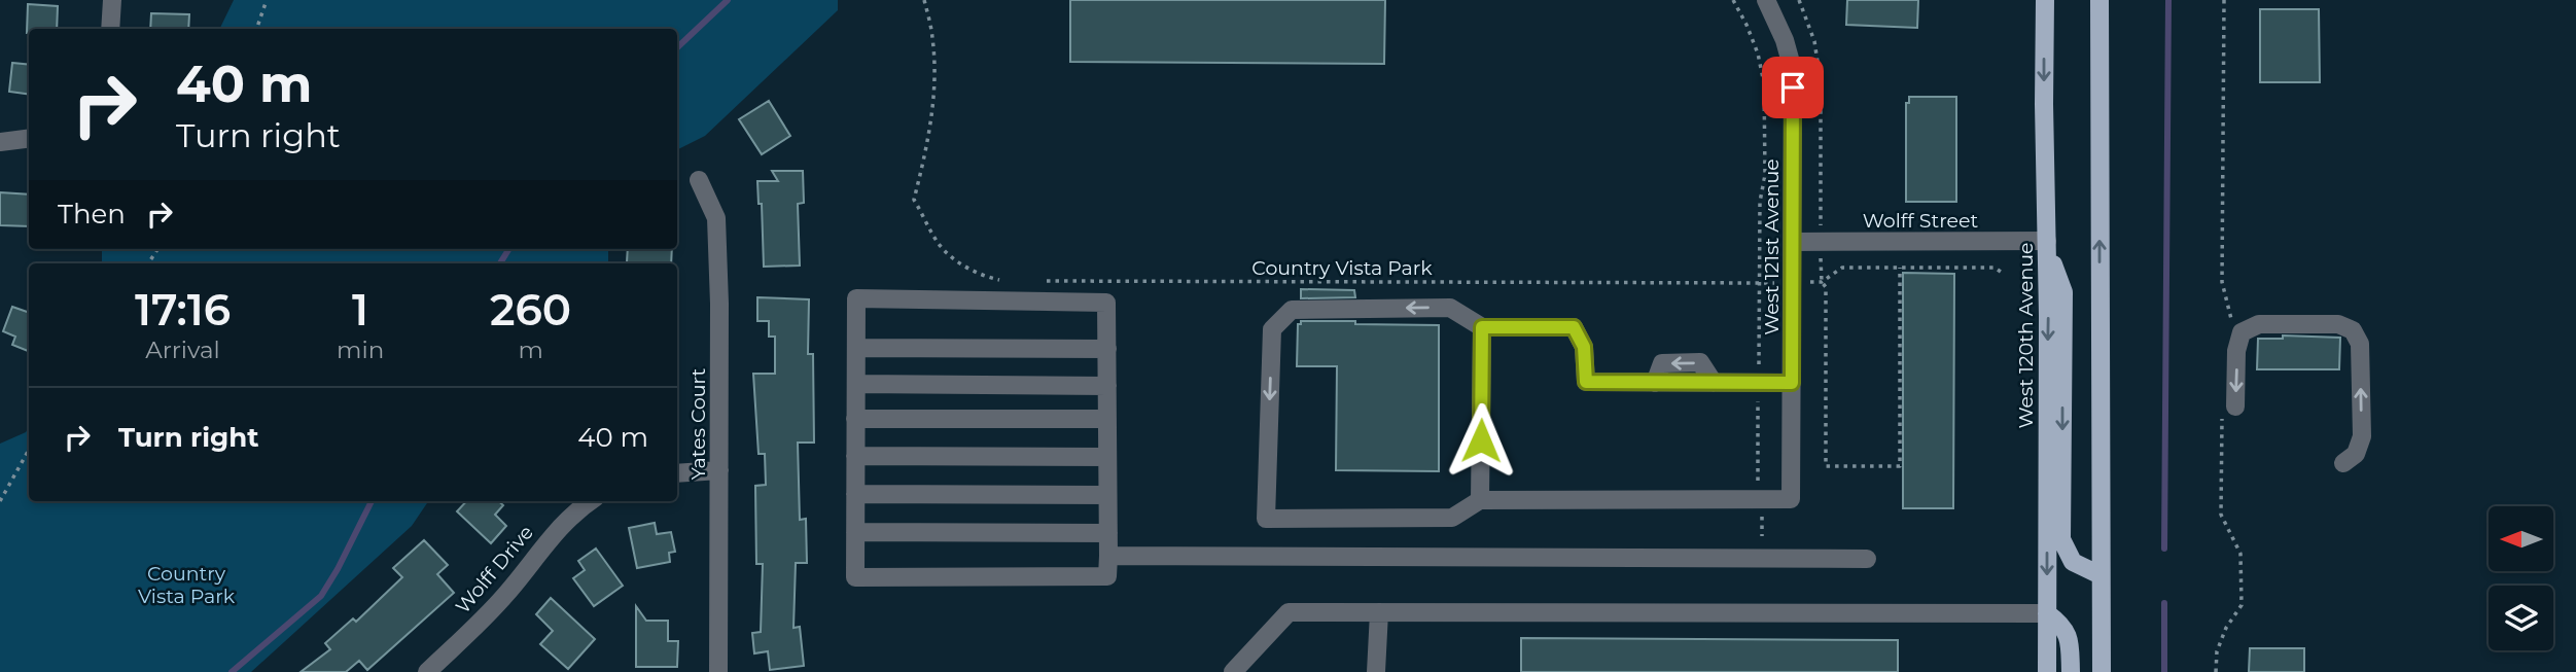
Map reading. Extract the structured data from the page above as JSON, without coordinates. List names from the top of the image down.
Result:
{
  "streets": {
    "main road": ["West 120th Avenue"],
    "street": [
      "Wolff Street",
      "West 121st Avenue",
      "Yates Court",
      "Wolff Drive"
    ],
    "path": ["Country Vista Park"]
  },
  "crossings": [
    ["Wolff Street", "West 121st Avenue"],
    ["Wolff Street", "West 120th Avenue"],
    ["West 121st Avenue", "Country Vista Park"]
  ],
  "parks": ["Country Vista Park"],
  "north": "left",
  "page": {
    "turn": ["40 m", "Turn right"],
    "then": "Then",
    "eta": [
      "17:16",
      "Arrival",
      "1",
      "min",
      "260",
      "m"
    ],
    "list": [
      {
        "name": "Turn right",
        "value": "40 m"
      }
    ]
  }
}
